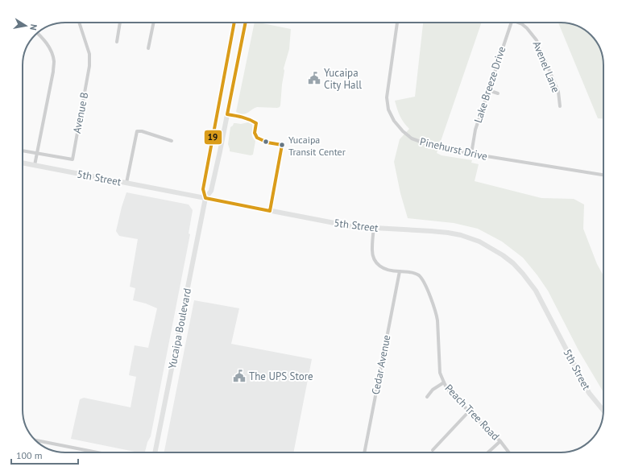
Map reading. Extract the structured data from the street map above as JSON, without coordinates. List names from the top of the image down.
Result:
{
  "streets": {
    "main road": ["5th Street", "Yucaipa Boulevard"],
    "street": [
      "Avenel Lane",
      "Lake Breeze Drive",
      "Avenue B",
      "Pinehurst Drive",
      "Cedar Avenue",
      "Peach Tree Road"
    ]
  },
  "crossings": [
    ["Lake Breeze Drive", "Pinehurst Drive"],
    ["5th Street", "Yucaipa Boulevard"],
    ["5th Street", "Peach Tree Road"],
    ["Cedar Avenue", "Peach Tree Road"]
  ],
  "places": {
    "public building": ["Yucaipa City Hall", "The UPS Store"],
    "other": ["Yucaipa Transit Center"]
  },
  "lines": ["transit line 19"],
  "scale_bar": "100 m",
  "north": "right"
}
